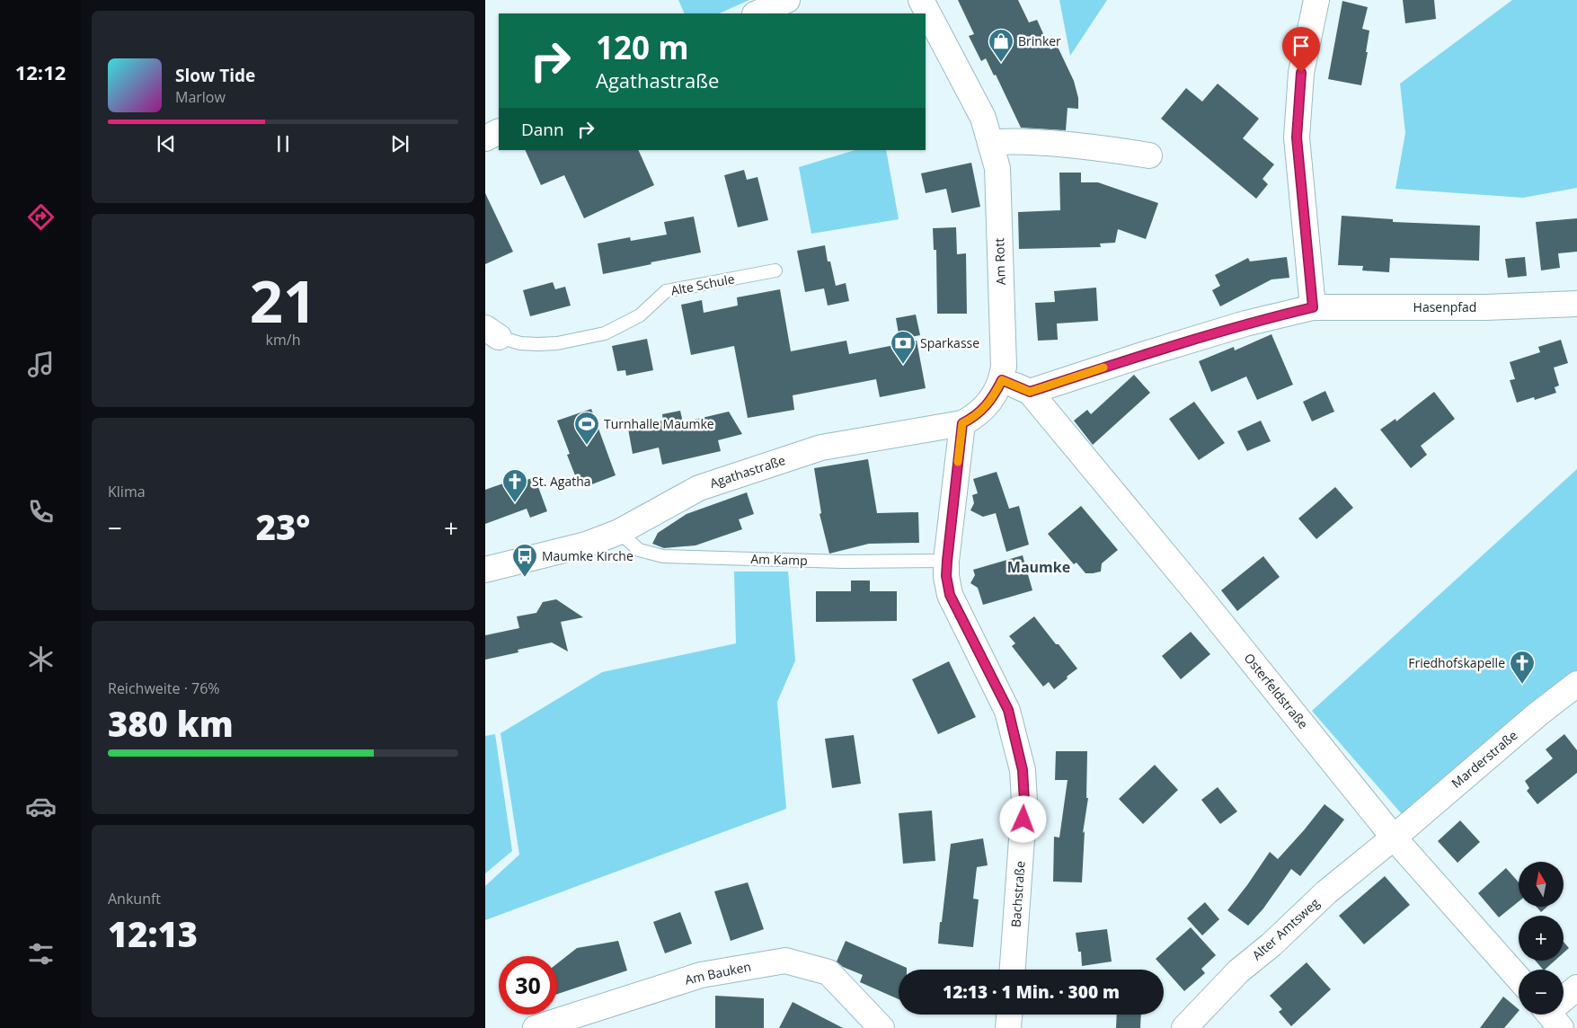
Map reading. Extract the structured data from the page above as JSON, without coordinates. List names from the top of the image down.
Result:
{
  "streets": {
    "street": [
      "Am Rott",
      "Hasenpfad",
      "Agathastraße",
      "Osterfeldstraße",
      "Marderstraße",
      "Bachstraße",
      "Alter Amtsweg",
      "Am Bauken"
    ],
    "lane": ["Alte Schule", "Am Kamp"]
  },
  "crossings": [
    ["Am Rott", "Agathastraße"],
    ["Hasenpfad", "Osterfeldstraße"],
    ["Agathastraße", "Am Kamp"],
    ["Agathastraße", "Bachstraße"],
    ["Am Kamp", "Bachstraße"],
    ["Osterfeldstraße", "Marderstraße"],
    ["Osterfeldstraße", "Alter Amtsweg"],
    ["Marderstraße", "Alter Amtsweg"]
  ],
  "districts": ["Maumke"],
  "places": {
    "shop": ["Brinker"],
    "bank": ["Sparkasse"],
    "sports": ["Turnhalle Maumke"],
    "church": ["St. Agatha", "Friedhofskapelle"],
    "bus stop": ["Maumke Kirche"]
  },
  "north": "top",
  "page": {
    "tabs": "12:12",
    "turn": ["120 m", "Agathastraße"],
    "song": ["Slow Tide", "Marlow"],
    "then": "Dann",
    "tile": [
      ["21", "km/h"],
      "Klima",
      ["Reichweite · 76%", "380 km"],
      ["Ankunft", "12:13"]
    ],
    "heat": ["−", "23°", "+"],
    "map_buttons": ["+", "−"],
    "limit": "30",
    "trip": "12:13 · 1 Min. · 300 m"
  }
}
